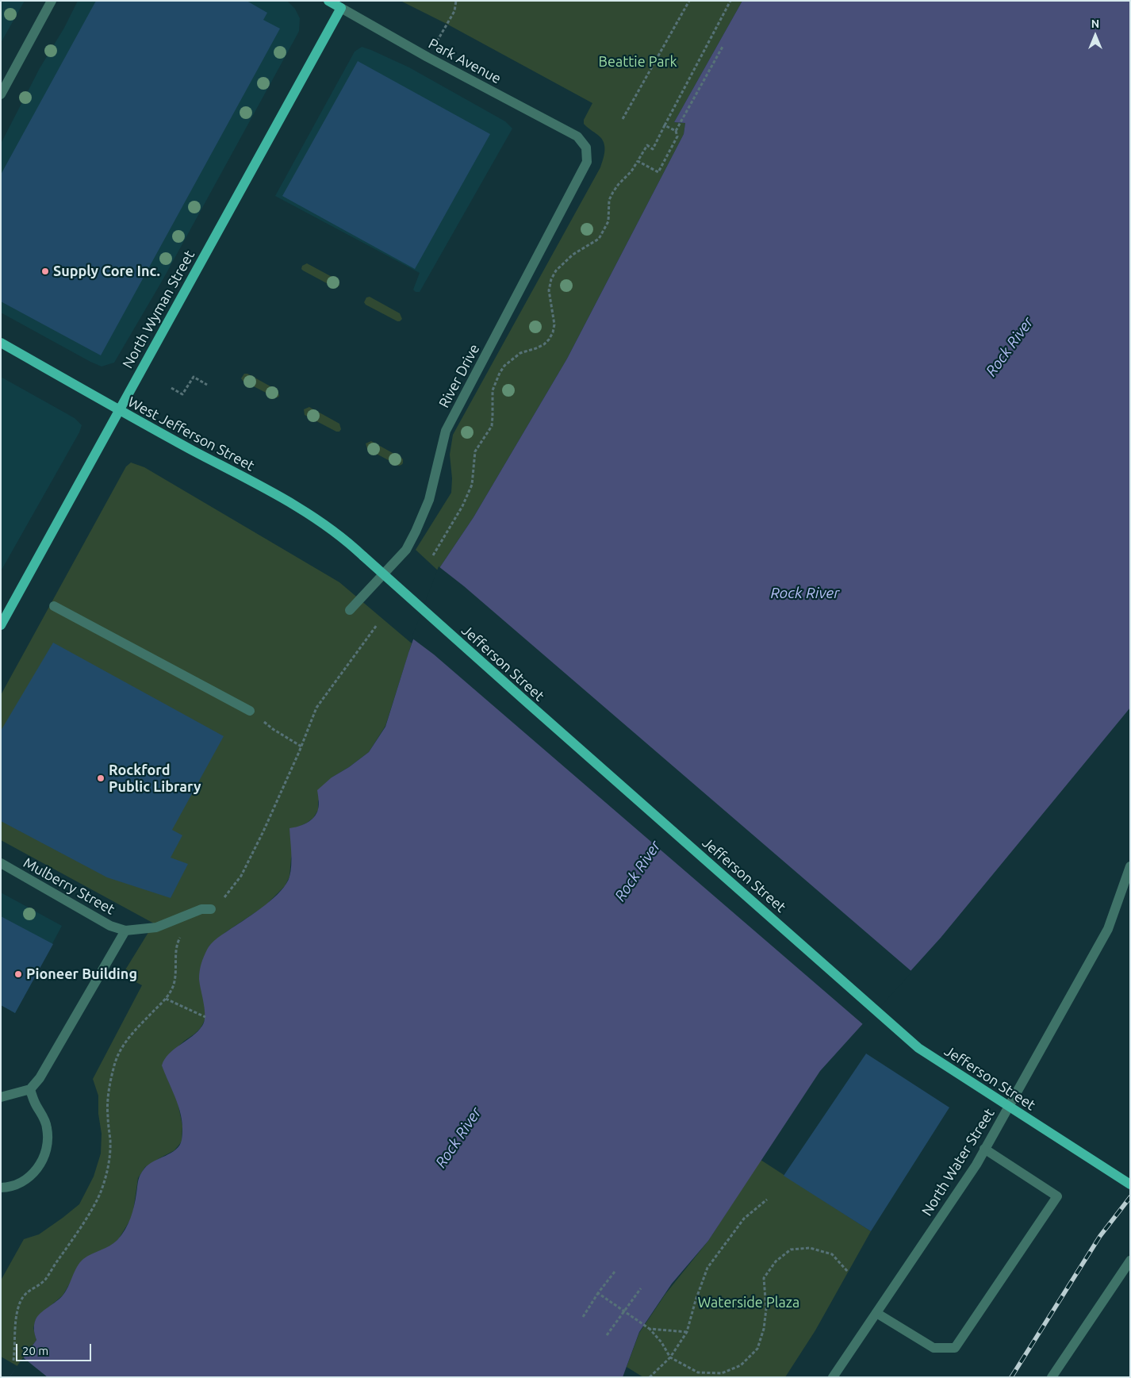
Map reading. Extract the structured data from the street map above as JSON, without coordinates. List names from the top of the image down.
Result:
{
  "streets": {
    "main road": [
      "Park Avenue",
      "North Wyman Street",
      "West Jefferson Street",
      "Jefferson Street"
    ],
    "street": ["River Drive", "Mulberry Street", "North Water Street"]
  },
  "crossings": [
    ["Park Avenue", "North Wyman Street"],
    ["Park Avenue", "River Drive"],
    ["North Wyman Street", "West Jefferson Street"],
    ["West Jefferson Street", "Jefferson Street"]
  ],
  "water": ["Rock River"],
  "parks": ["Beattie Park", "Waterside Plaza"],
  "places": ["Supply Core Inc.", "Rockford Public Library", "Pioneer Building"],
  "scale_bar": "20 m",
  "north": "top"
}
